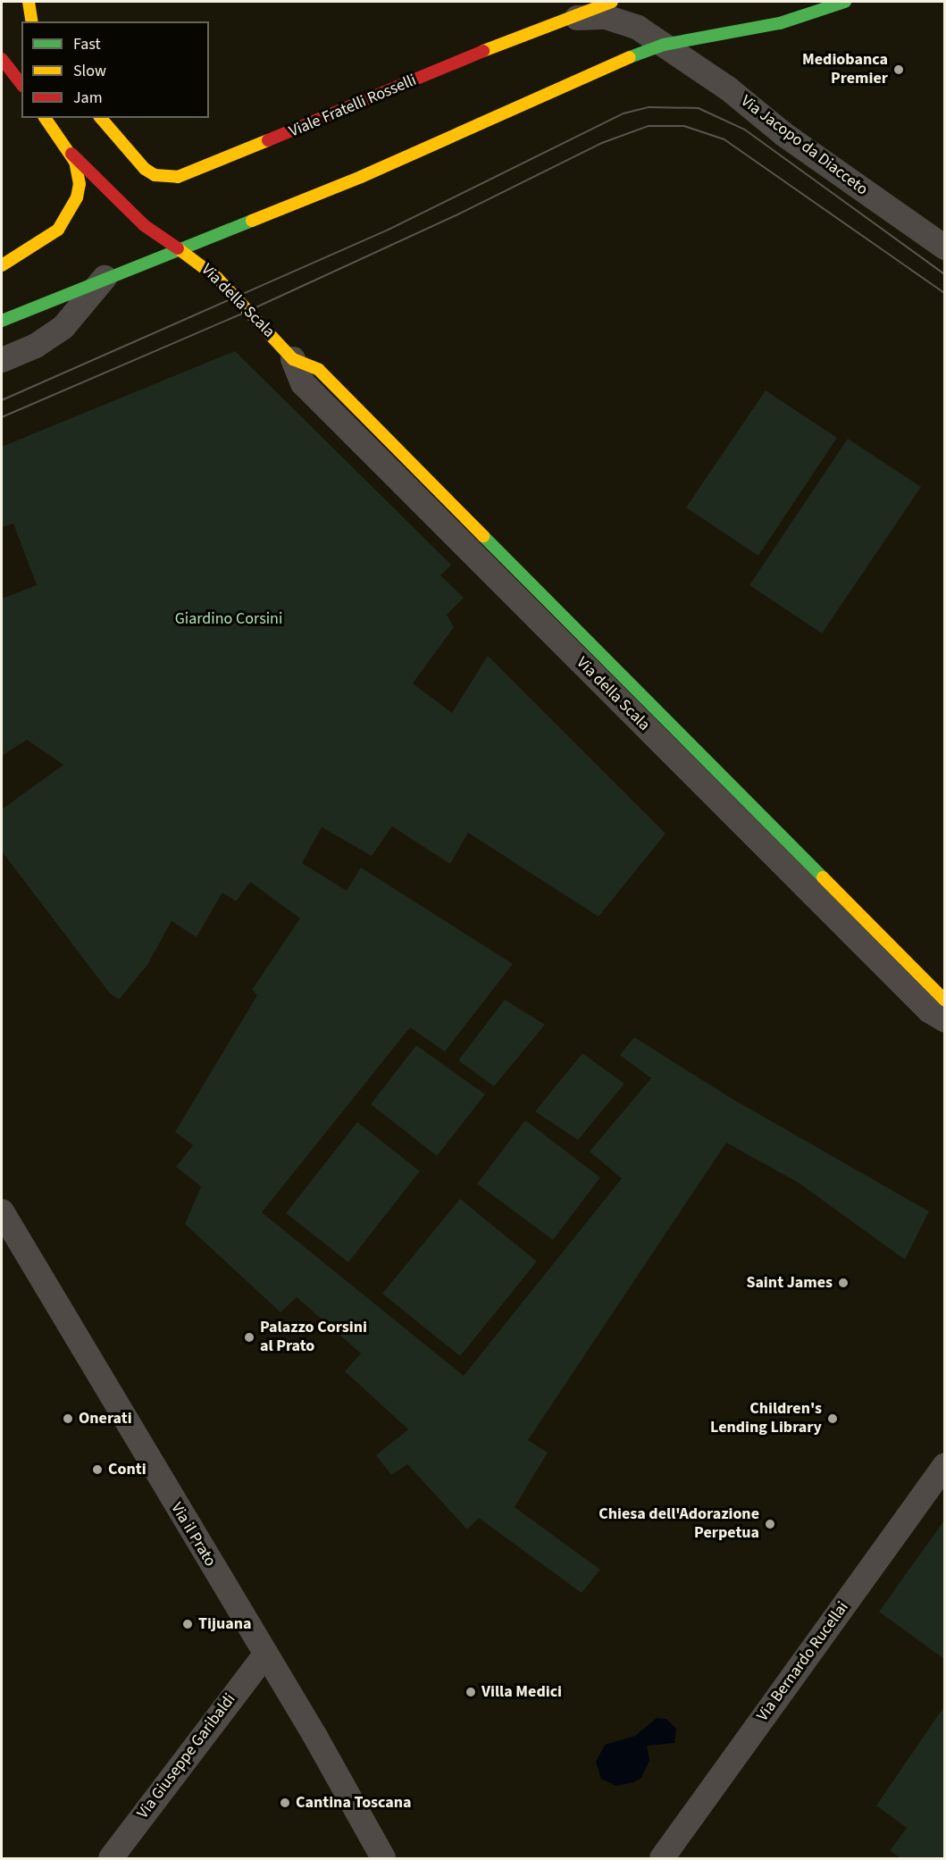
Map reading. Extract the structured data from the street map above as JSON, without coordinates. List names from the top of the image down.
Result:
{
  "streets": {
    "main road": ["Viale Fratelli Rosselli", "Via della Scala"],
    "street": [
      "Via Jacopo da Diacceto",
      "Via il Prato",
      "Via Bernardo Rucellai",
      "Via Giuseppe Garibaldi"
    ]
  },
  "crossings": [
    ["Viale Fratelli Rosselli", "Via Jacopo da Diacceto"],
    ["Via il Prato", "Via Giuseppe Garibaldi"]
  ],
  "parks": ["Giardino Corsini"],
  "places": [
    "Mediobanca Premier",
    "Saint James",
    "Palazzo Corsini al Prato",
    "Onerati",
    "Children's Lending Library",
    "Conti",
    "Chiesa dell'Adorazione Perpetua",
    "Tijuana",
    "Villa Medici",
    "Cantina Toscana"
  ],
  "legend": ["Fast", "Slow", "Jam"]
}
